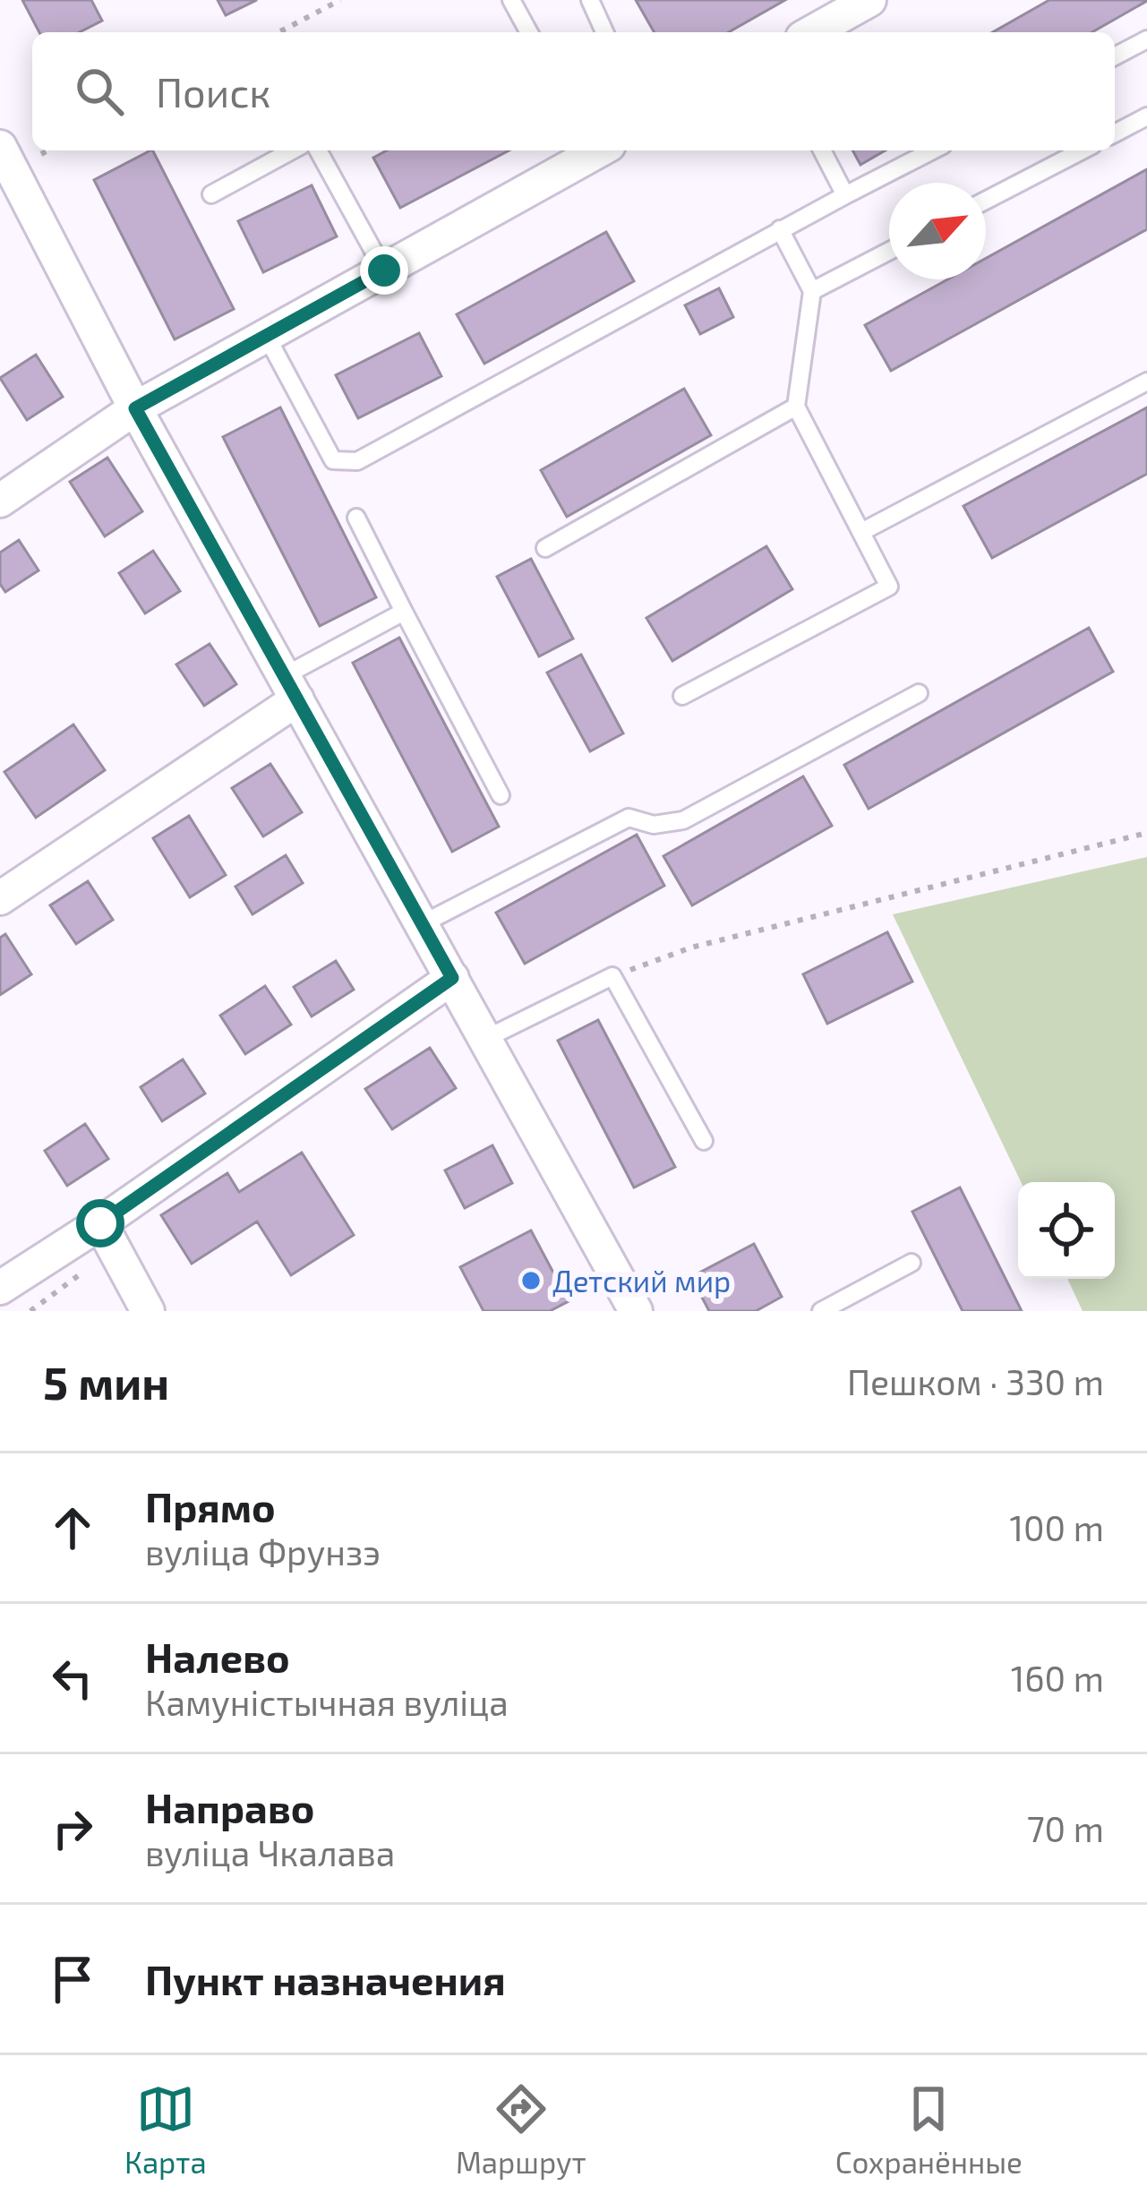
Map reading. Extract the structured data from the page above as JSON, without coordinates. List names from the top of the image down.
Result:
{
  "places": ["Детский мир"],
  "north": "top right",
  "page": {
    "search": "Поиск",
    "heading": ["5 мин", "Пешком · 330 m"],
    "list": [
      ["Прямо", "вуліца Фрунзэ", "100 m"],
      ["Налево", "Камуністычная вуліца", "160 m"],
      ["Направо", "вуліца Чкалава", "70 m"],
      "Пункт назначения"
    ],
    "nav": ["Карта", "Маршрут", "Сохранённые"]
  }
}
